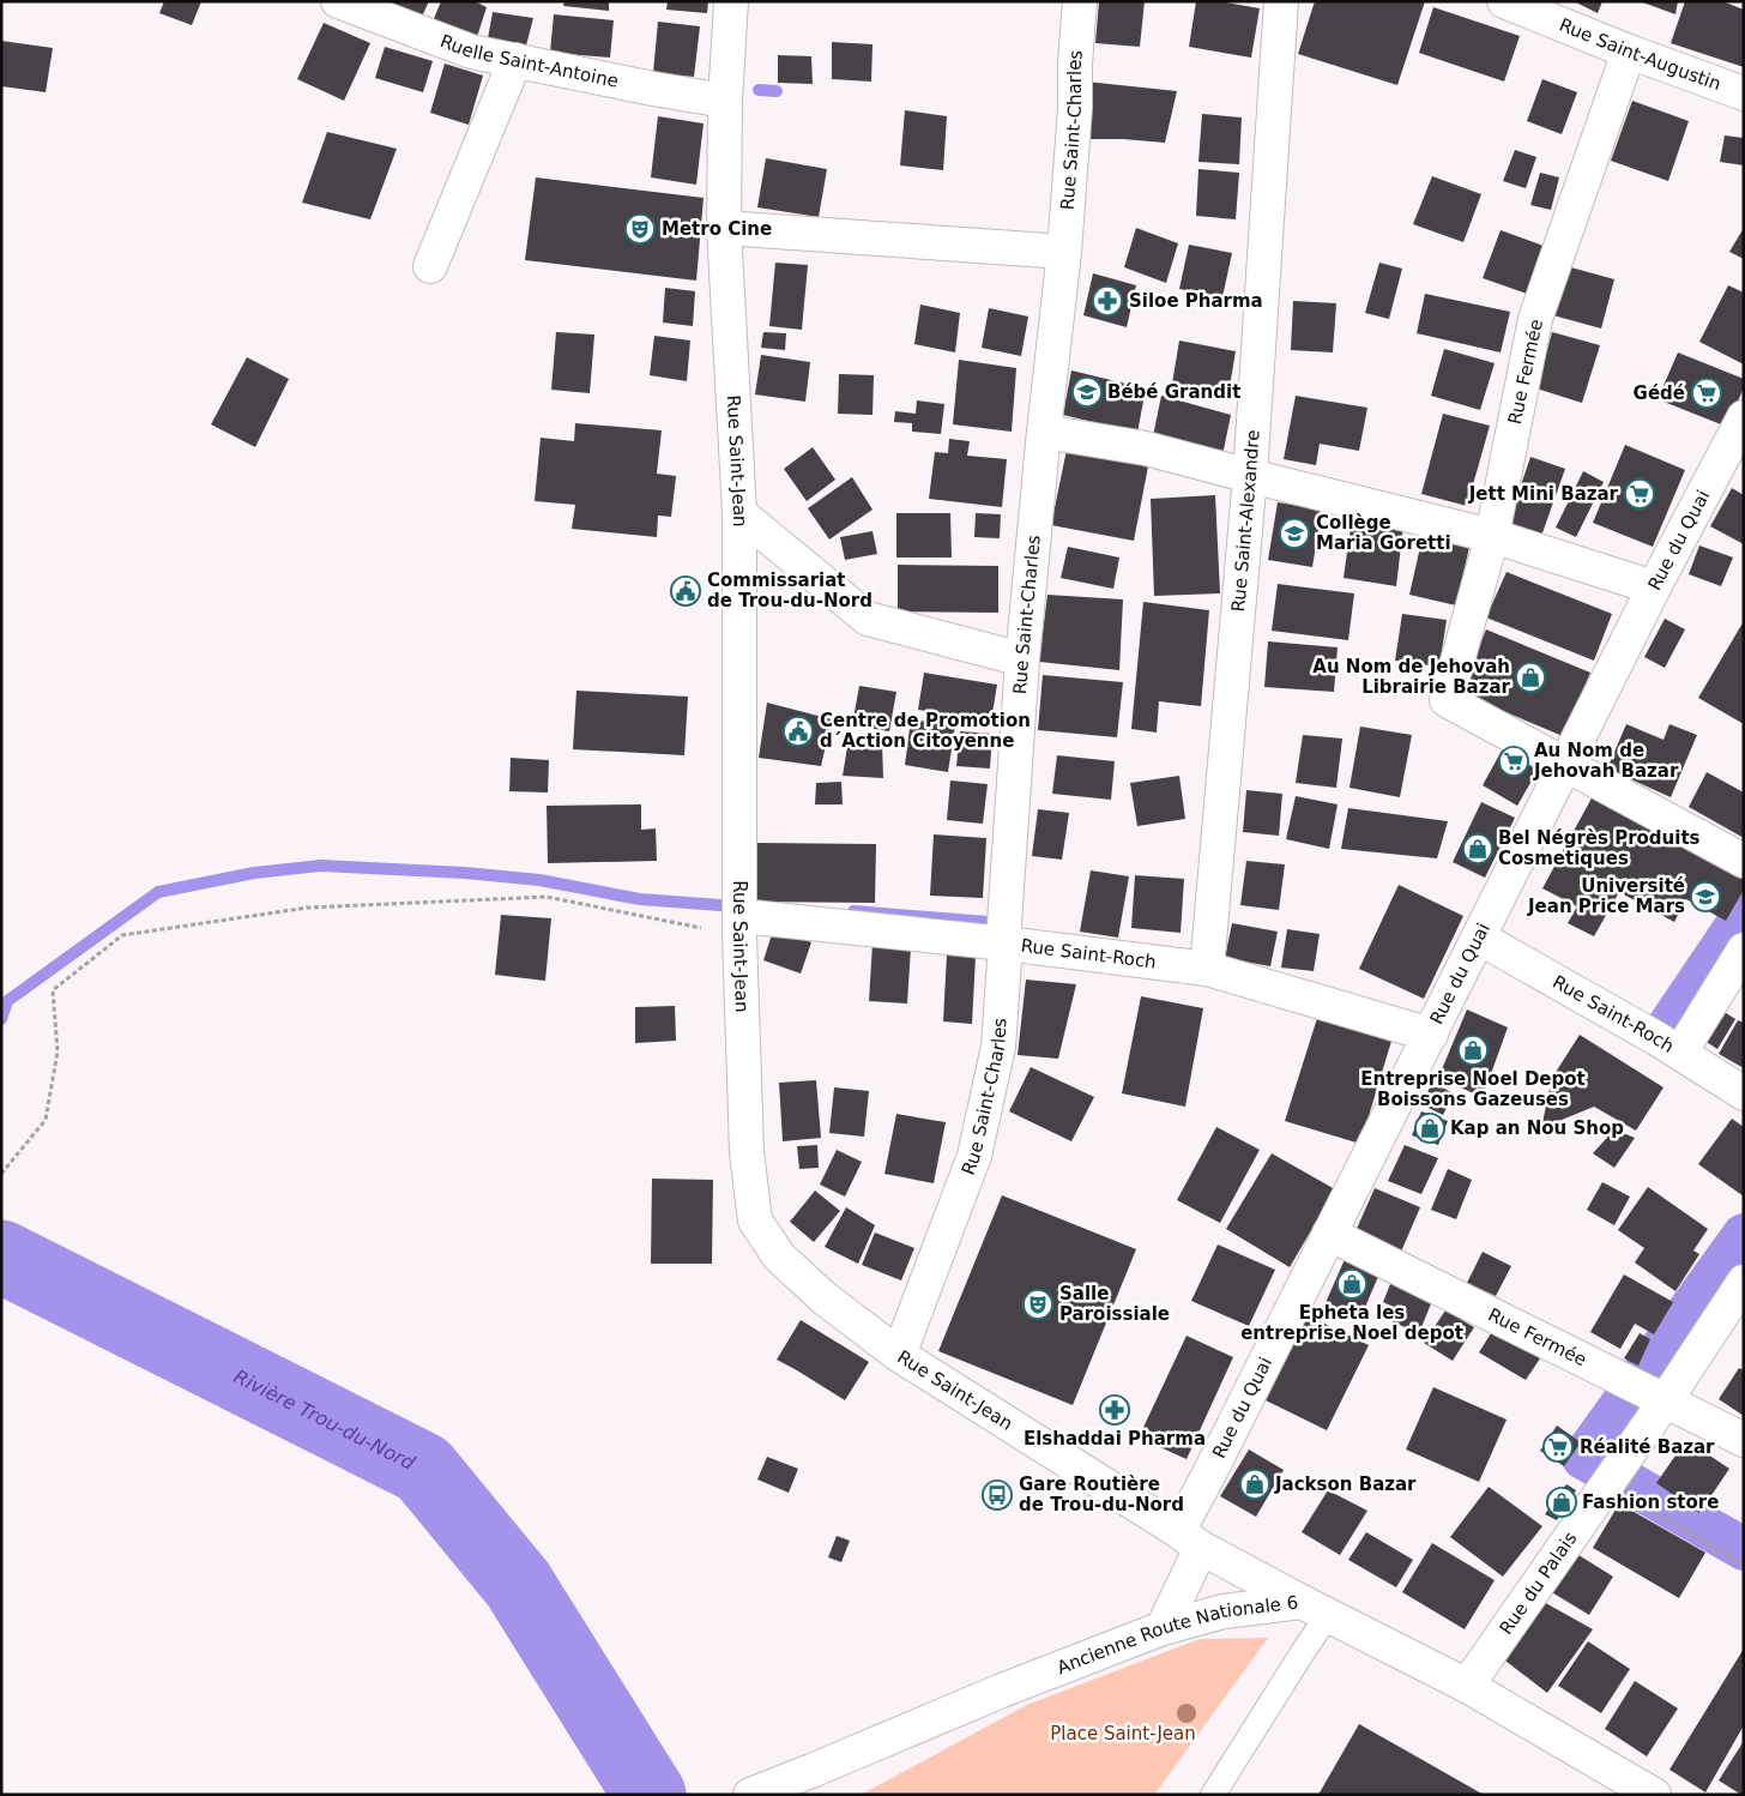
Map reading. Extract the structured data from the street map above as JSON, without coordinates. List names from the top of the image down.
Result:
{
  "streets": {
    "street": [
      "Rue Saint-Augustin",
      "Ruelle Saint-Antoine",
      "Rue Saint-Charles",
      "Rue Fermée",
      "Rue Saint-Jean",
      "Rue Saint-Alexandre",
      "Rue du Quai",
      "Rue Saint-Roch",
      "Rue du Palais",
      "Ancienne Route Nationale 6"
    ]
  },
  "crossings": [
    ["Rue Saint-Augustin", "Rue Fermée"],
    ["Ruelle Saint-Antoine", "Rue Saint-Jean"],
    ["Rue Saint-Charles", "Rue Saint-Jean"],
    ["Rue Saint-Charles", "Rue Saint-Roch"],
    ["Rue Fermée", "Rue du Quai"],
    ["Rue Fermée", "Rue du Palais"],
    ["Rue Saint-Jean", "Rue du Quai"],
    ["Rue Saint-Jean", "Rue Saint-Roch"],
    ["Rue Saint-Jean", "Ancienne Route Nationale 6"],
    ["Rue Saint-Alexandre", "Rue Saint-Roch"],
    ["Rue du Quai", "Rue Saint-Roch"],
    ["Rue du Quai", "Ancienne Route Nationale 6"],
    ["Rue du Palais", "Ancienne Route Nationale 6"]
  ],
  "water": ["Rivière Trou-du-Nord"],
  "parks": ["Place Saint-Jean"],
  "places": {
    "theatre": ["Metro Cine", "Salle Paroissiale"],
    "pharmacy": ["Siloe Pharma", "Elshaddai Pharma"],
    "school or university": ["Bébé Grandit", "Collège Maria Goretti", "Université Jean Price Mars"],
    "supermarket": [
      "Gédé",
      "Jett Mini Bazar",
      "Au Nom de Jehovah Bazar",
      "Réalité Bazar"
    ],
    "public building": ["Commissariat de Trou-du-Nord", "Centre de Promotion d´Action Citoyenne"],
    "shop": [
      "Au Nom de Jehovah Librairie Bazar",
      "Bel Négrès Produits Cosmetiques",
      "Entreprise Noel Depot Boissons Gazeuses",
      "Kap an Nou Shop",
      "Epheta les entreprise Noel depot",
      "Jackson Bazar",
      "Fashion store"
    ],
    "bus stop": ["Gare Routière de Trou-du-Nord"]
  }
}
